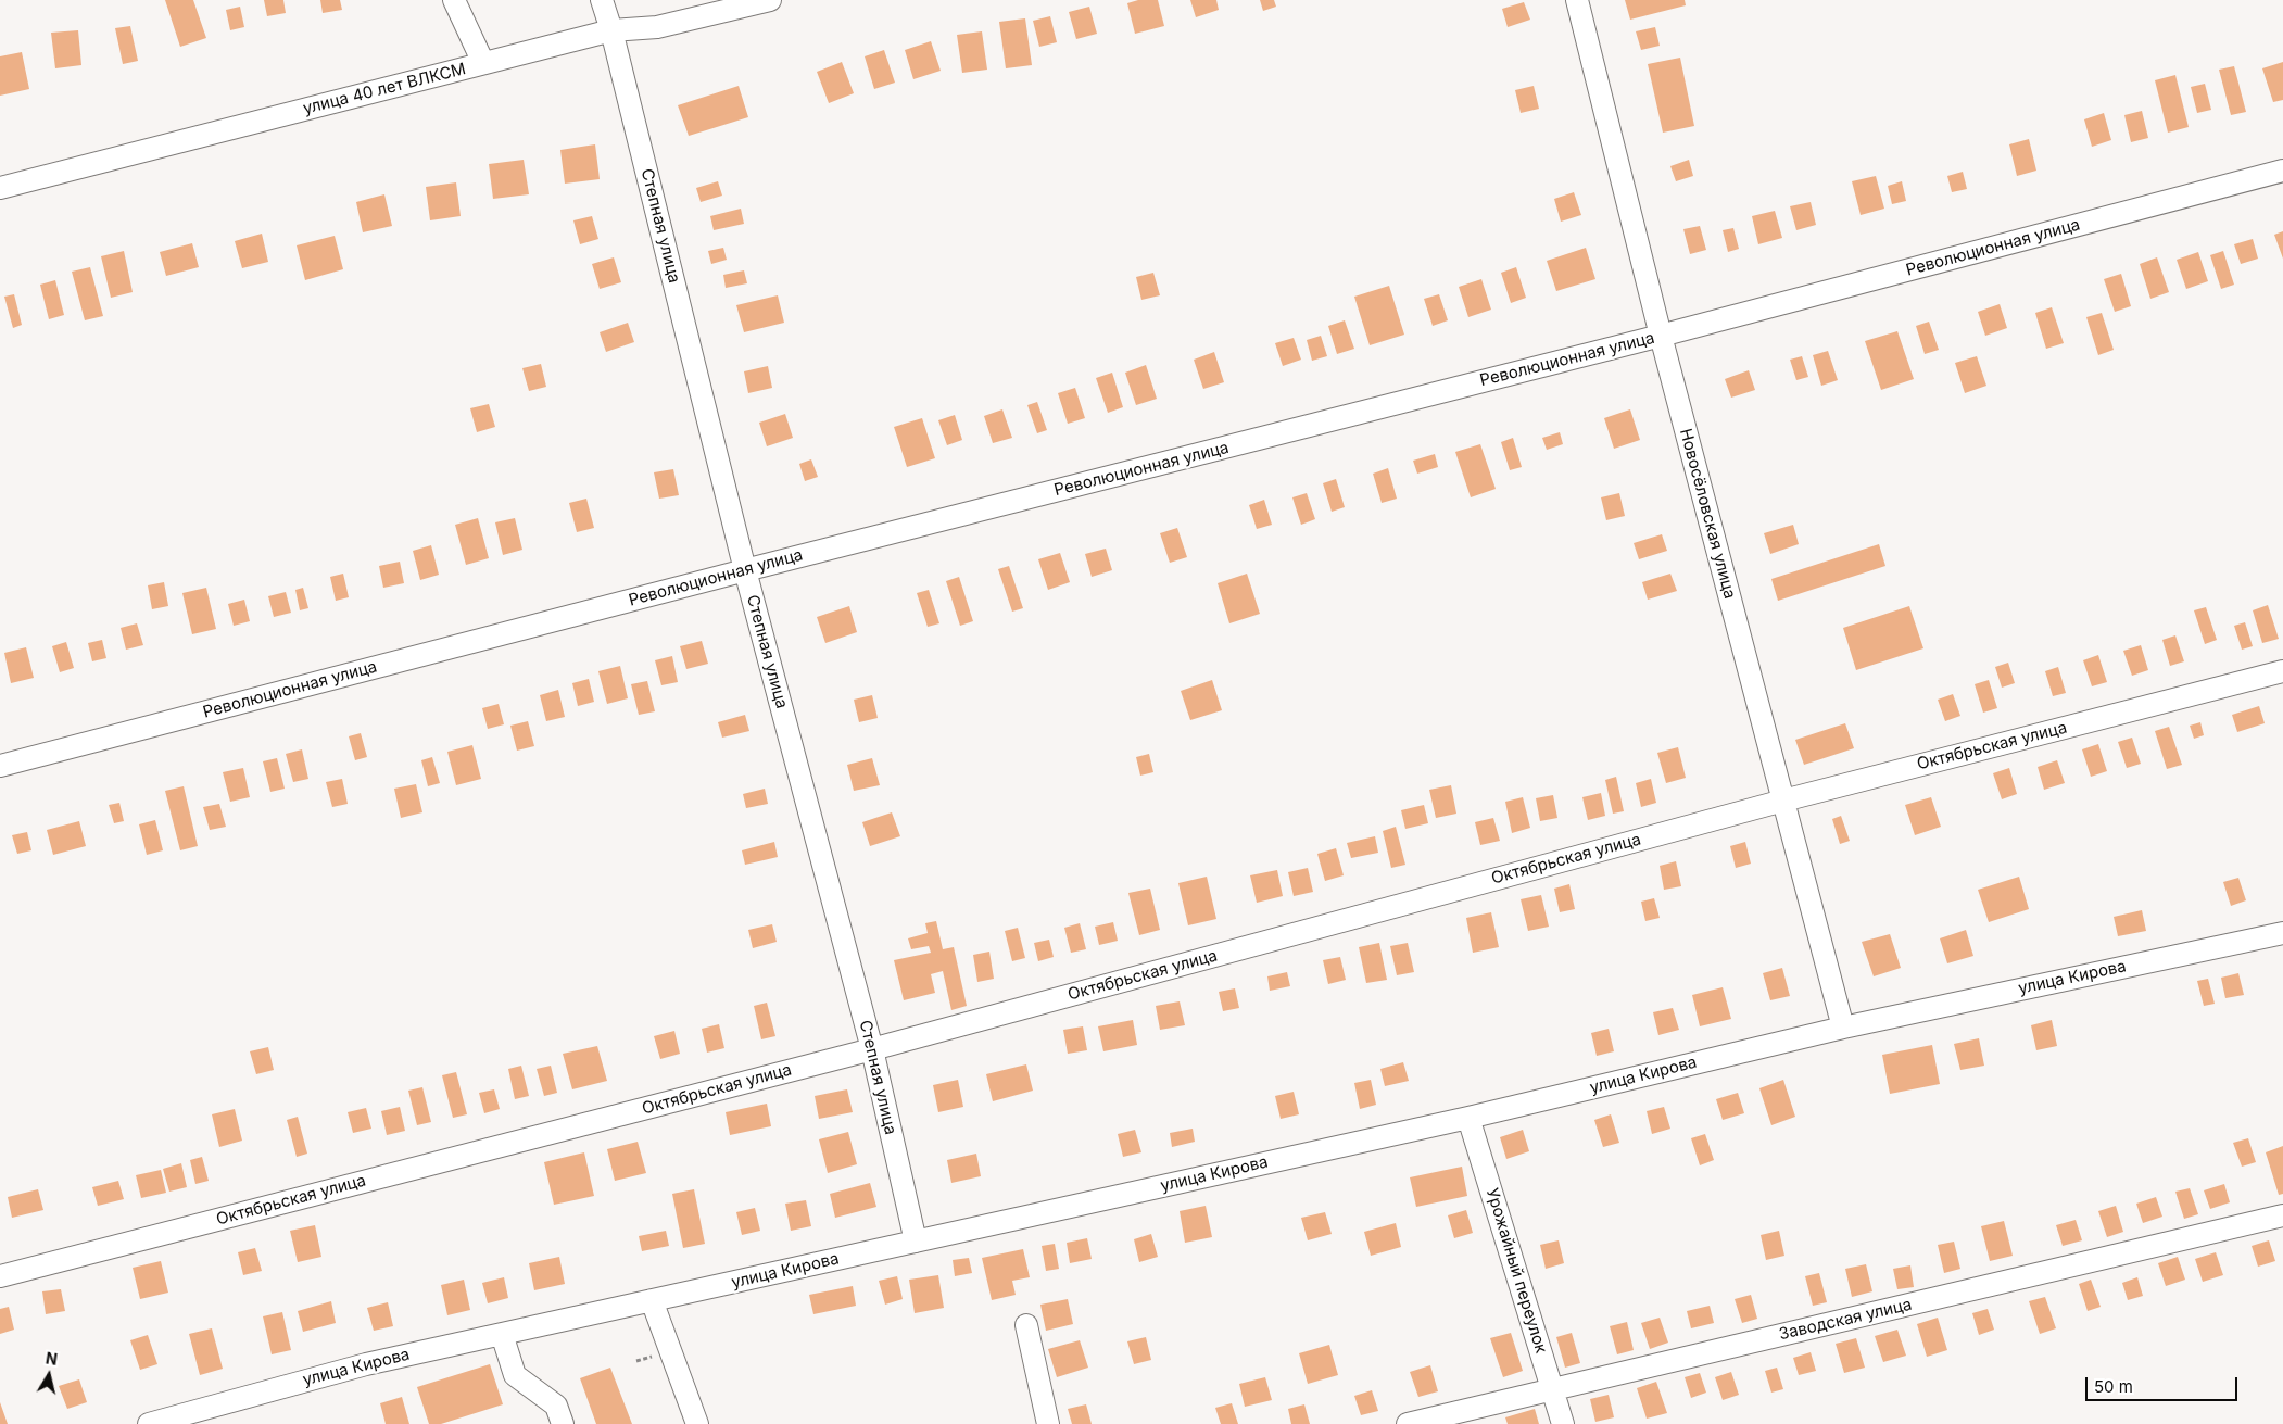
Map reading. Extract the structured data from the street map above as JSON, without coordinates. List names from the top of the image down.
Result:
{
  "streets": {
    "street": [
      "улица 40 лет ВЛКСМ",
      "Степная улица",
      "Революционная улица",
      "Новосёловская улица",
      "Октябрьская улица",
      "улица Кирова",
      "Урожайный переулок",
      "Заводская улица"
    ]
  },
  "crossings": [
    ["улица 40 лет ВЛКСМ", "Степная улица"],
    ["Степная улица", "Революционная улица"],
    ["Степная улица", "Октябрьская улица"],
    ["Степная улица", "улица Кирова"],
    ["Революционная улица", "Новосёловская улица"],
    ["Новосёловская улица", "Октябрьская улица"],
    ["Новосёловская улица", "улица Кирова"],
    ["улица Кирова", "Урожайный переулок"],
    ["Урожайный переулок", "Заводская улица"]
  ],
  "scale_bar": "50 m",
  "north": "top"
}
